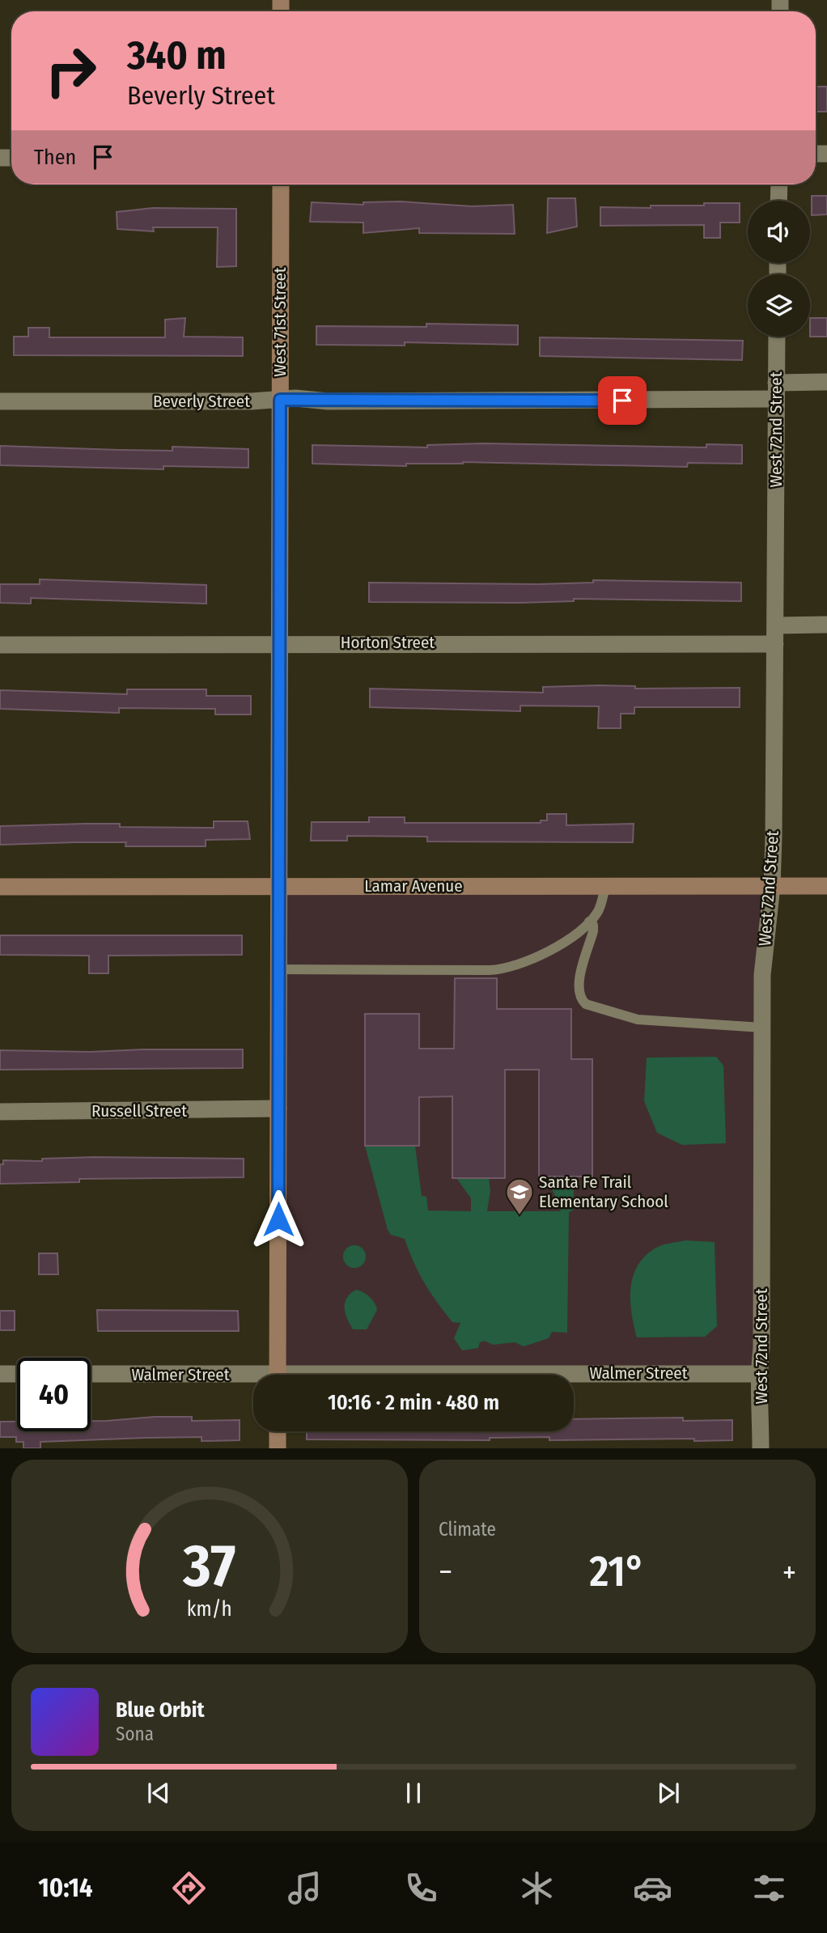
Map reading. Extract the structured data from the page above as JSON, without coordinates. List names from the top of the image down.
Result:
{
  "streets": {
    "street": [
      "West 71st Street",
      "Beverly Street",
      "West 72nd Street",
      "Horton Street",
      "Lamar Avenue",
      "Russell Street",
      "Walmer Street"
    ]
  },
  "crossings": [
    ["West 71st Street", "Beverly Street"],
    ["West 71st Street", "Horton Street"],
    ["West 71st Street", "Lamar Avenue"],
    ["West 71st Street", "Russell Street"],
    ["Beverly Street", "West 72nd Street"],
    ["West 72nd Street", "Horton Street"],
    ["West 72nd Street", "Lamar Avenue"],
    ["West 72nd Street", "Walmer Street"]
  ],
  "places": {
    "school or university": ["Santa Fe Trail Elementary School"]
  },
  "page": {
    "turn": ["340 m", "Beverly Street"],
    "then": "Then",
    "limit": "40",
    "trip": "10:16 · 2 min · 480 m",
    "tile": "Climate",
    "heat": ["−", "21°", "+"],
    "song": ["Blue Orbit", "Sona"],
    "tabs": "10:14",
    "gauge": ["37", "km/h"]
  }
}
